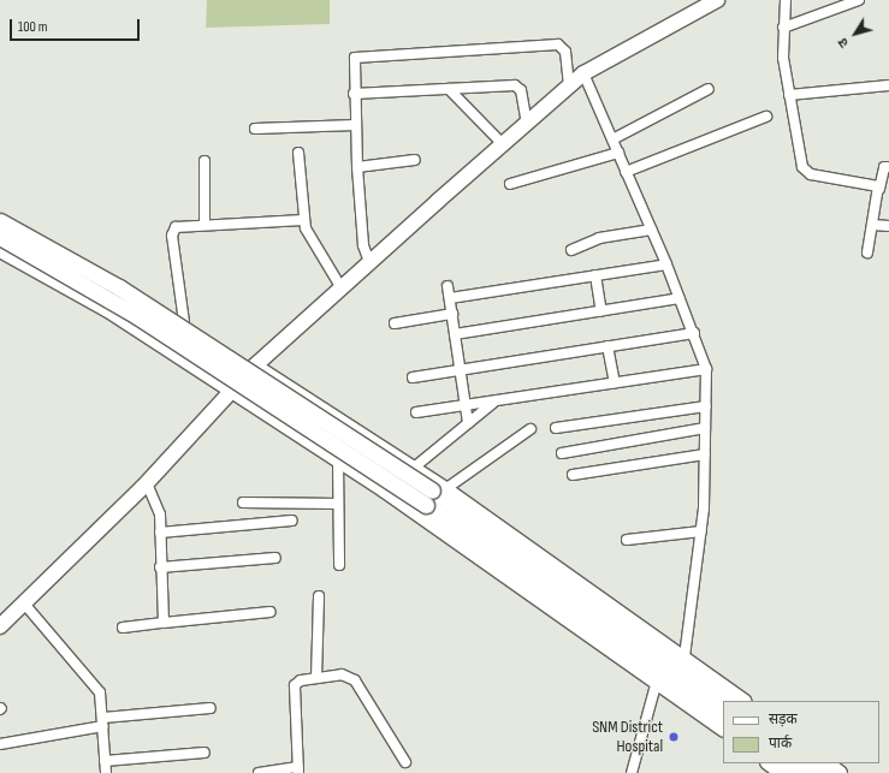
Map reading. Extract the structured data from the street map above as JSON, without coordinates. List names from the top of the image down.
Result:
{
  "places": ["SNM District Hospital"],
  "legend": ["सड़क", "पार्क"],
  "scale_bar": "100 m",
  "north": "bottom left"
}
